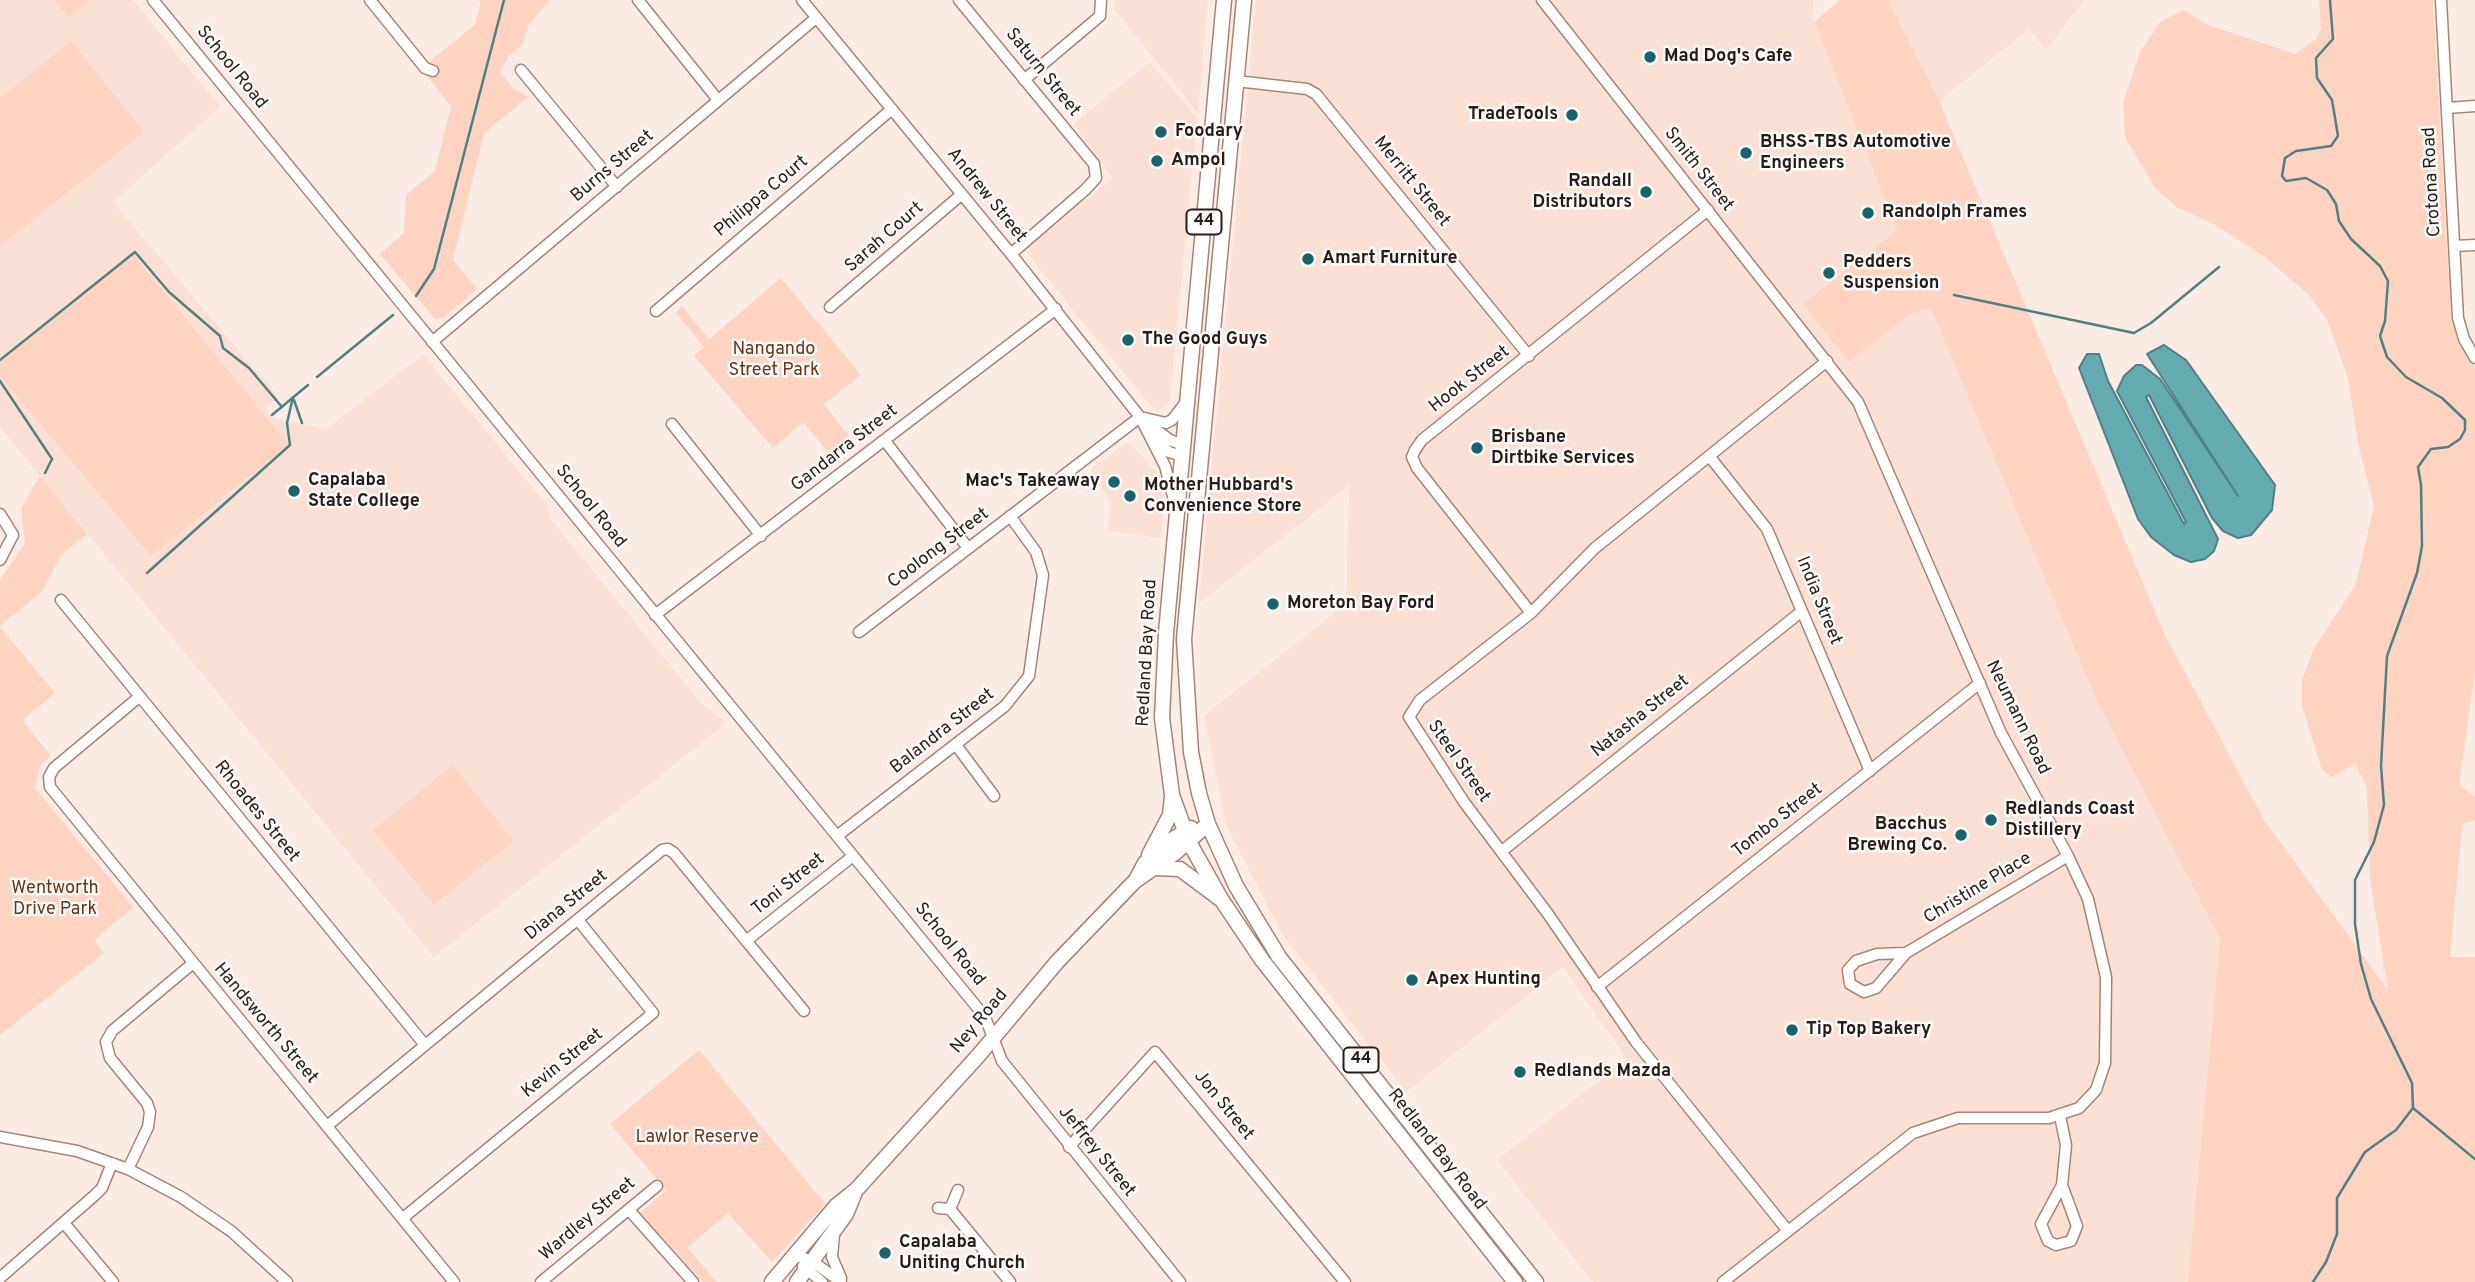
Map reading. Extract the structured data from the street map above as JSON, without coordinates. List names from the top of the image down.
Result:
{
  "streets": {
    "main road": ["44", "Redland Bay Road", "Ney Road"],
    "street": [
      "School Road",
      "Saturn Street",
      "Burns Street",
      "Smith Street",
      "Merritt Street",
      "Crotona Road",
      "Andrew Street",
      "Philippa Court",
      "Sarah Court",
      "Hook Street",
      "Gandarra Street",
      "Coolong Street",
      "India Street",
      "Natasha Street",
      "Neumann Road",
      "Balandra Street",
      "Steel Street",
      "Rhoades Street",
      "Tombo Street",
      "Toni Street",
      "Christine Place",
      "Diana Street",
      "Handsworth Street",
      "Kevin Street",
      "Jon Street",
      "Jeffrey Street",
      "Wardley Street"
    ]
  },
  "crossings": [
    ["School Road", "Burns Street"],
    ["School Road", "Gandarra Street"],
    ["School Road", "Balandra Street"],
    ["School Road", "Toni Street"],
    ["School Road", "Ney Road"],
    ["School Road", "Jeffrey Street"],
    ["Saturn Street", "Andrew Street"],
    ["Burns Street", "Andrew Street"],
    ["Smith Street", "Hook Street"],
    ["Smith Street", "Neumann Road"],
    ["Smith Street", "Steel Street"],
    ["Merritt Street", "Hook Street"],
    ["Merritt Street", "Redland Bay Road"],
    ["Andrew Street", "Philippa Court"],
    ["Andrew Street", "Sarah Court"],
    ["Andrew Street", "Gandarra Street"],
    ["Andrew Street", "Coolong Street"],
    ["Andrew Street", "Redland Bay Road"],
    ["Hook Street", "Steel Street"],
    ["Coolong Street", "Balandra Street"],
    ["India Street", "Natasha Street"],
    ["India Street", "Steel Street"],
    ["India Street", "Tombo Street"],
    ["Redland Bay Road", "Ney Road"],
    ["Natasha Street", "Steel Street"],
    ["Neumann Road", "Steel Street"],
    ["Neumann Road", "Tombo Street"],
    ["Neumann Road", "Christine Place"],
    ["Steel Street", "Tombo Street"],
    ["Rhoades Street", "Diana Street"],
    ["Rhoades Street", "Handsworth Street"],
    ["Toni Street", "Diana Street"],
    ["Diana Street", "Handsworth Street"],
    ["Diana Street", "Kevin Street"],
    ["Ney Road", "Jeffrey Street"],
    ["Handsworth Street", "Kevin Street"],
    ["Jon Street", "Jeffrey Street"]
  ],
  "parks": ["Nangando Street Park", "Wentworth Drive Park", "Lawlor Reserve"],
  "places": [
    "Mad Dog's Cafe",
    "TradeTools",
    "Foodary",
    "BHSS-TBS Automotive Engineers",
    "Ampol",
    "Randall Distributors",
    "Randolph Frames",
    "Amart Furniture",
    "Pedders Suspension",
    "The Good Guys",
    "Brisbane Dirtbike Services",
    "Mac's Takeaway",
    "Capalaba State College",
    "Mother Hubbard's Convenience Store",
    "Moreton Bay Ford",
    "Redlands Coast Distillery",
    "Bacchus Brewing Co.",
    "Apex Hunting",
    "Tip Top Bakery",
    "Redlands Mazda",
    "Capalaba Uniting Church"
  ]
}
